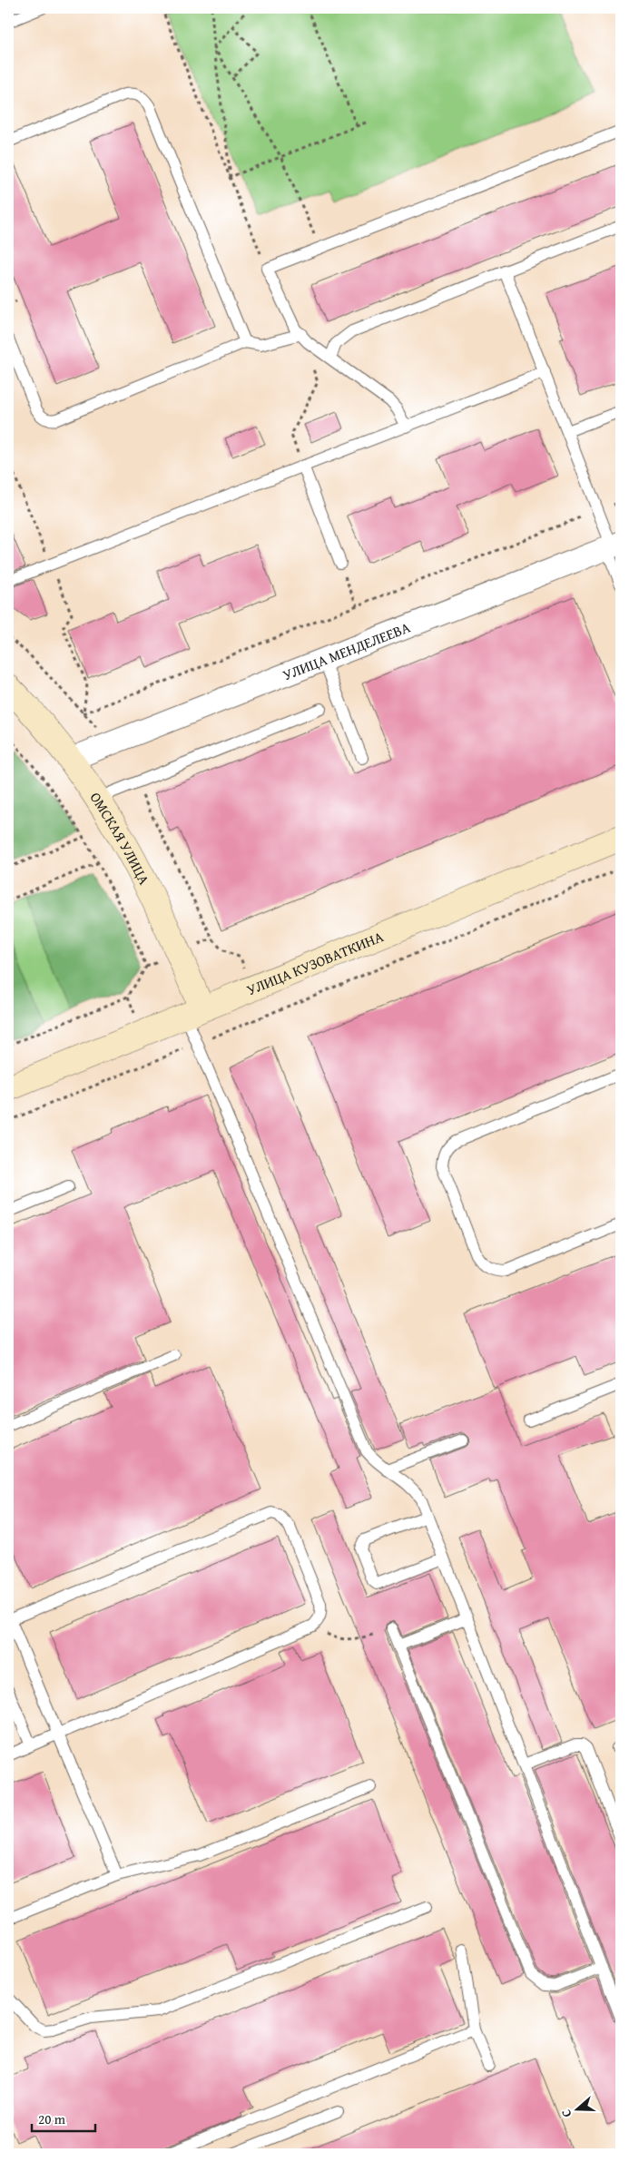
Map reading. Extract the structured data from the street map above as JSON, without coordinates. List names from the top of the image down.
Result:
{
  "streets": {
    "main road": ["ОМСКАЯ УЛИЦА", "УЛИЦА КУЗОВАТКИНА"],
    "street": ["УЛИЦА МЕНДЕЛЕЕВА"]
  },
  "crossings": [
    ["УЛИЦА МЕНДЕЛЕЕВА", "ОМСКАЯ УЛИЦА"],
    ["ОМСКАЯ УЛИЦА", "УЛИЦА КУЗОВАТКИНА"]
  ],
  "scale_bar": "20 m",
  "north": "left"
}
